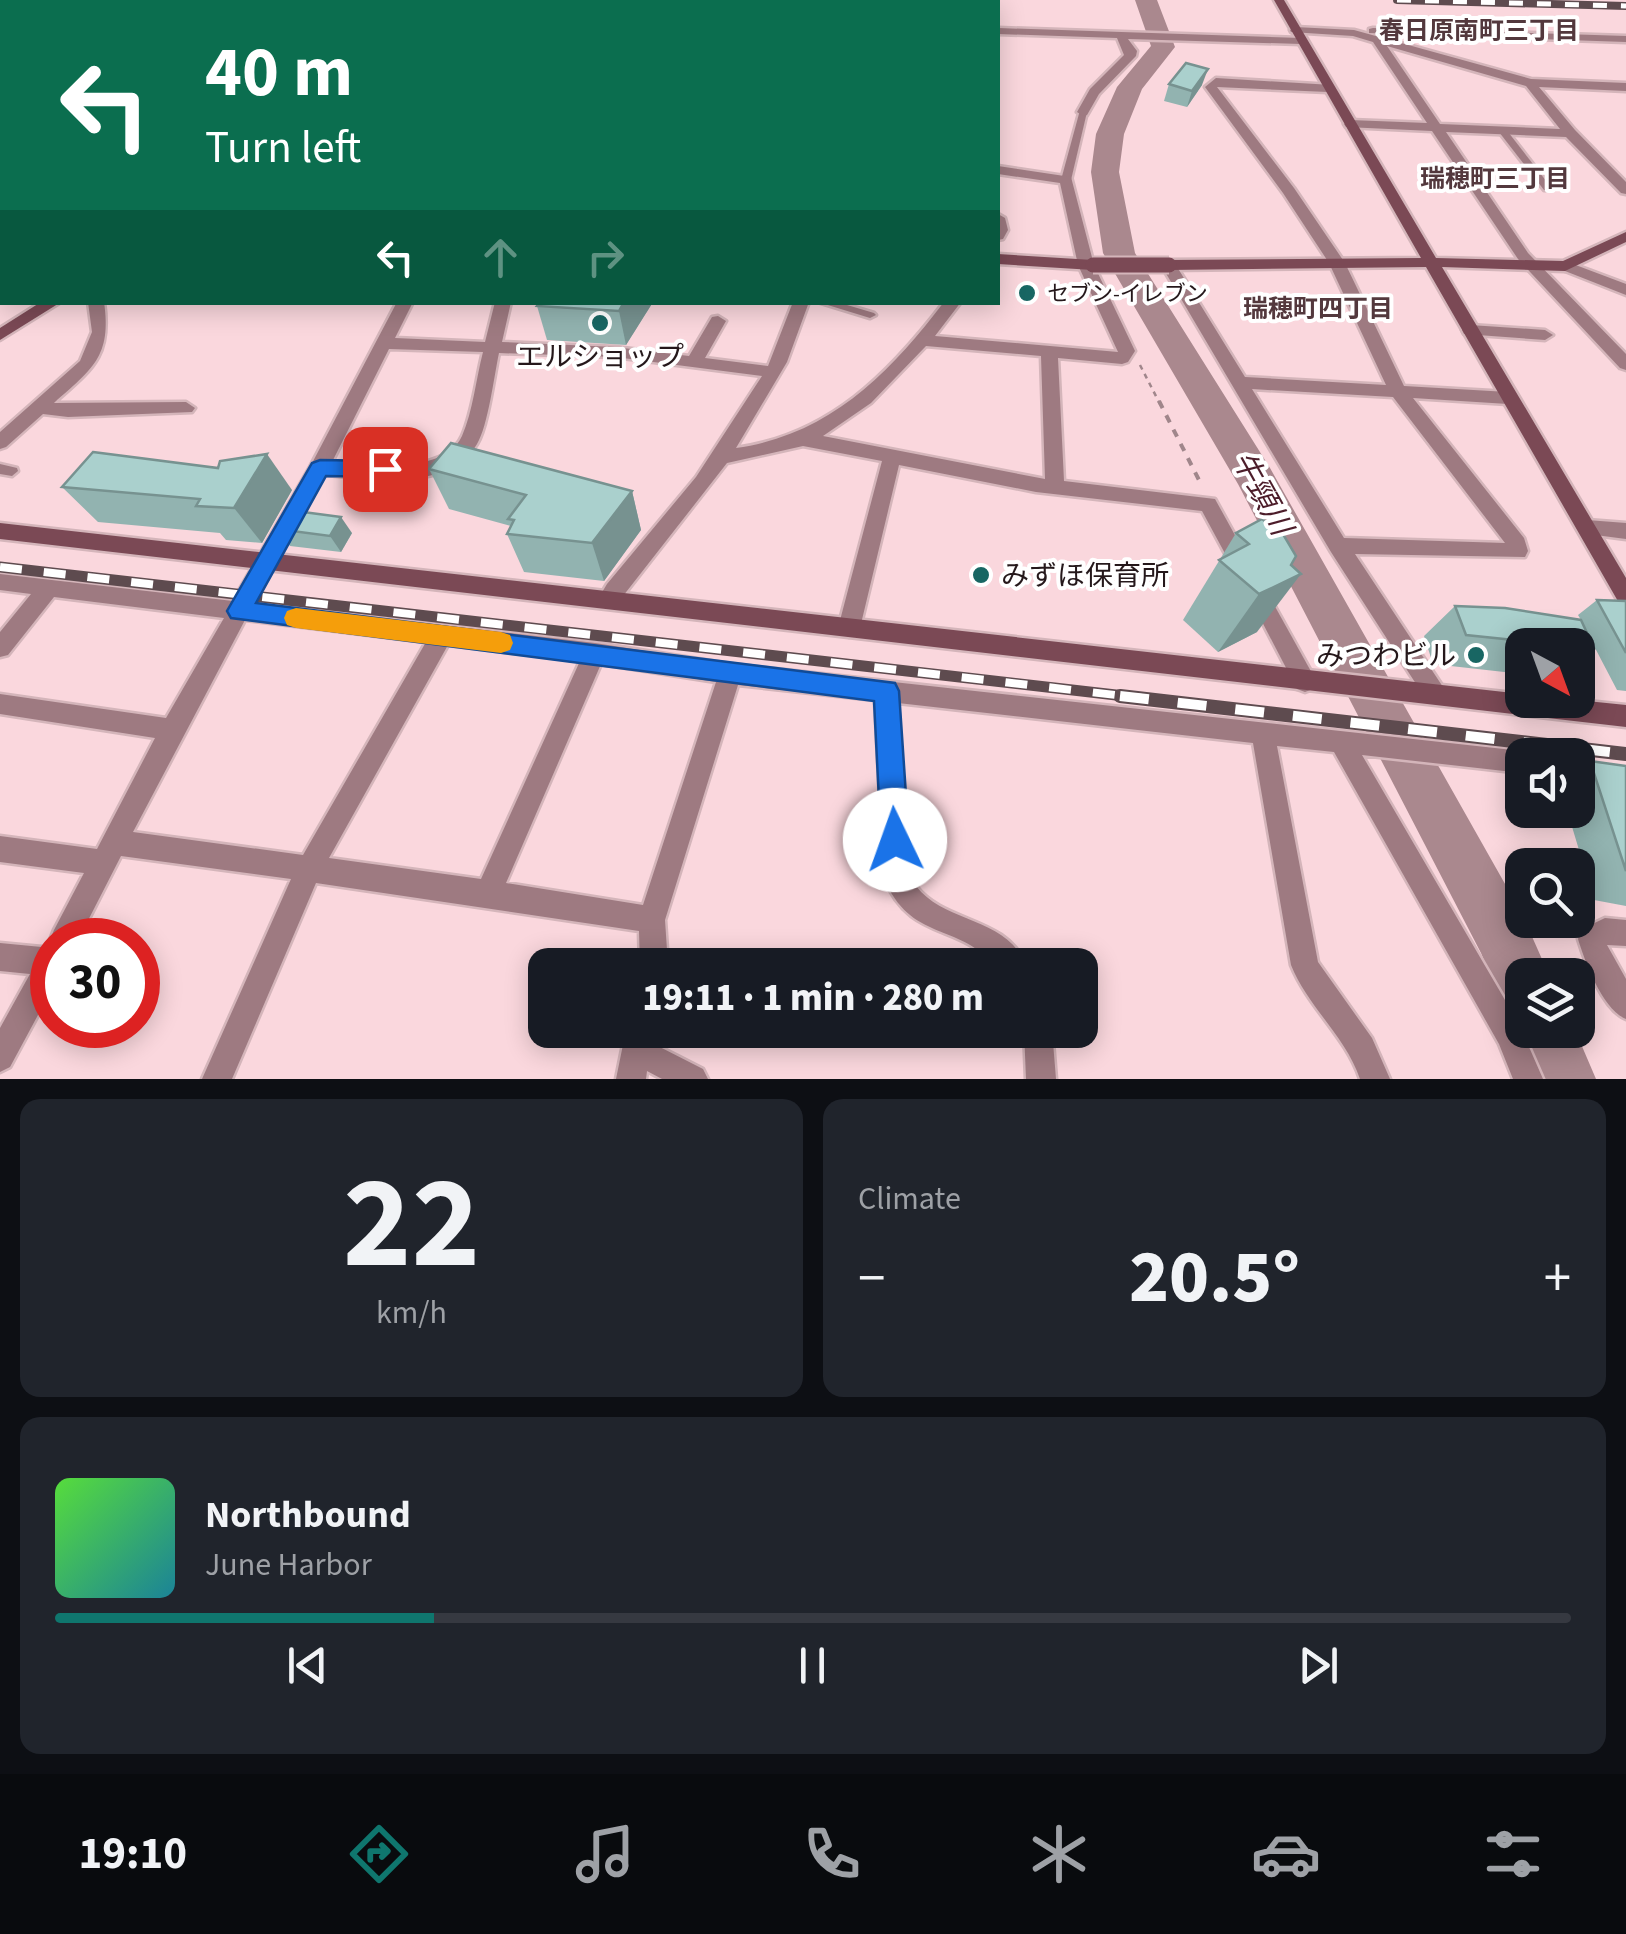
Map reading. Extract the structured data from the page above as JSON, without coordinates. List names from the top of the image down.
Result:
{
  "districts": ["春日原南町三丁目", "瑞穂町三丁目", "瑞穂町四丁目"],
  "water": ["牛頸川"],
  "places": [
    "セブン-イレブン",
    "エルショップ",
    "みずほ保育所",
    "みつわビル"
  ],
  "north": "bottom right",
  "page": {
    "turn": ["40 m", "Turn left"],
    "limit": "30",
    "trip": "19:11 · 1 min · 280 m",
    "tile": [
      ["22", "km/h"],
      "Climate"
    ],
    "heat": ["−", "20.5°", "+"],
    "song": ["Northbound", "June Harbor"],
    "tabs": "19:10"
  }
}
